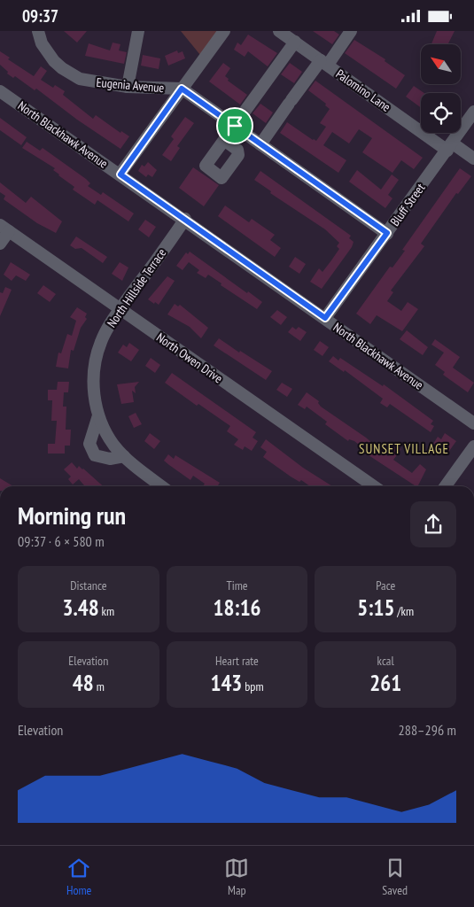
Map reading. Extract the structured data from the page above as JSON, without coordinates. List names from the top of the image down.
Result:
{
  "streets": {
    "street": [
      "Eugenia Avenue",
      "Palomino Lane",
      "North Blackhawk Avenue",
      "Bluff Street",
      "North Hillside Terrace",
      "North Owen Drive"
    ]
  },
  "crossings": [
    ["Eugenia Avenue", "Bluff Street"],
    ["Palomino Lane", "Bluff Street"],
    ["North Blackhawk Avenue", "Bluff Street"],
    ["North Blackhawk Avenue", "North Hillside Terrace"],
    ["North Hillside Terrace", "North Owen Drive"]
  ],
  "districts": ["SUNSET VILLAGE"],
  "north": "top left",
  "page": {
    "status": "09:37",
    "heading": ["Morning run", "09:37 · 6 × 580 m"],
    "stats": [
      ["Distance", "3.48 km"],
      ["Time", "18:16"],
      ["Pace", "5:15 /km"],
      ["Elevation", "48 m"],
      ["Heart rate", "143 bpm"],
      ["kcal", "261"]
    ],
    "chart": ["Elevation", "288–296 m"],
    "tabs": ["Home", "Map", "Saved"]
  }
}
